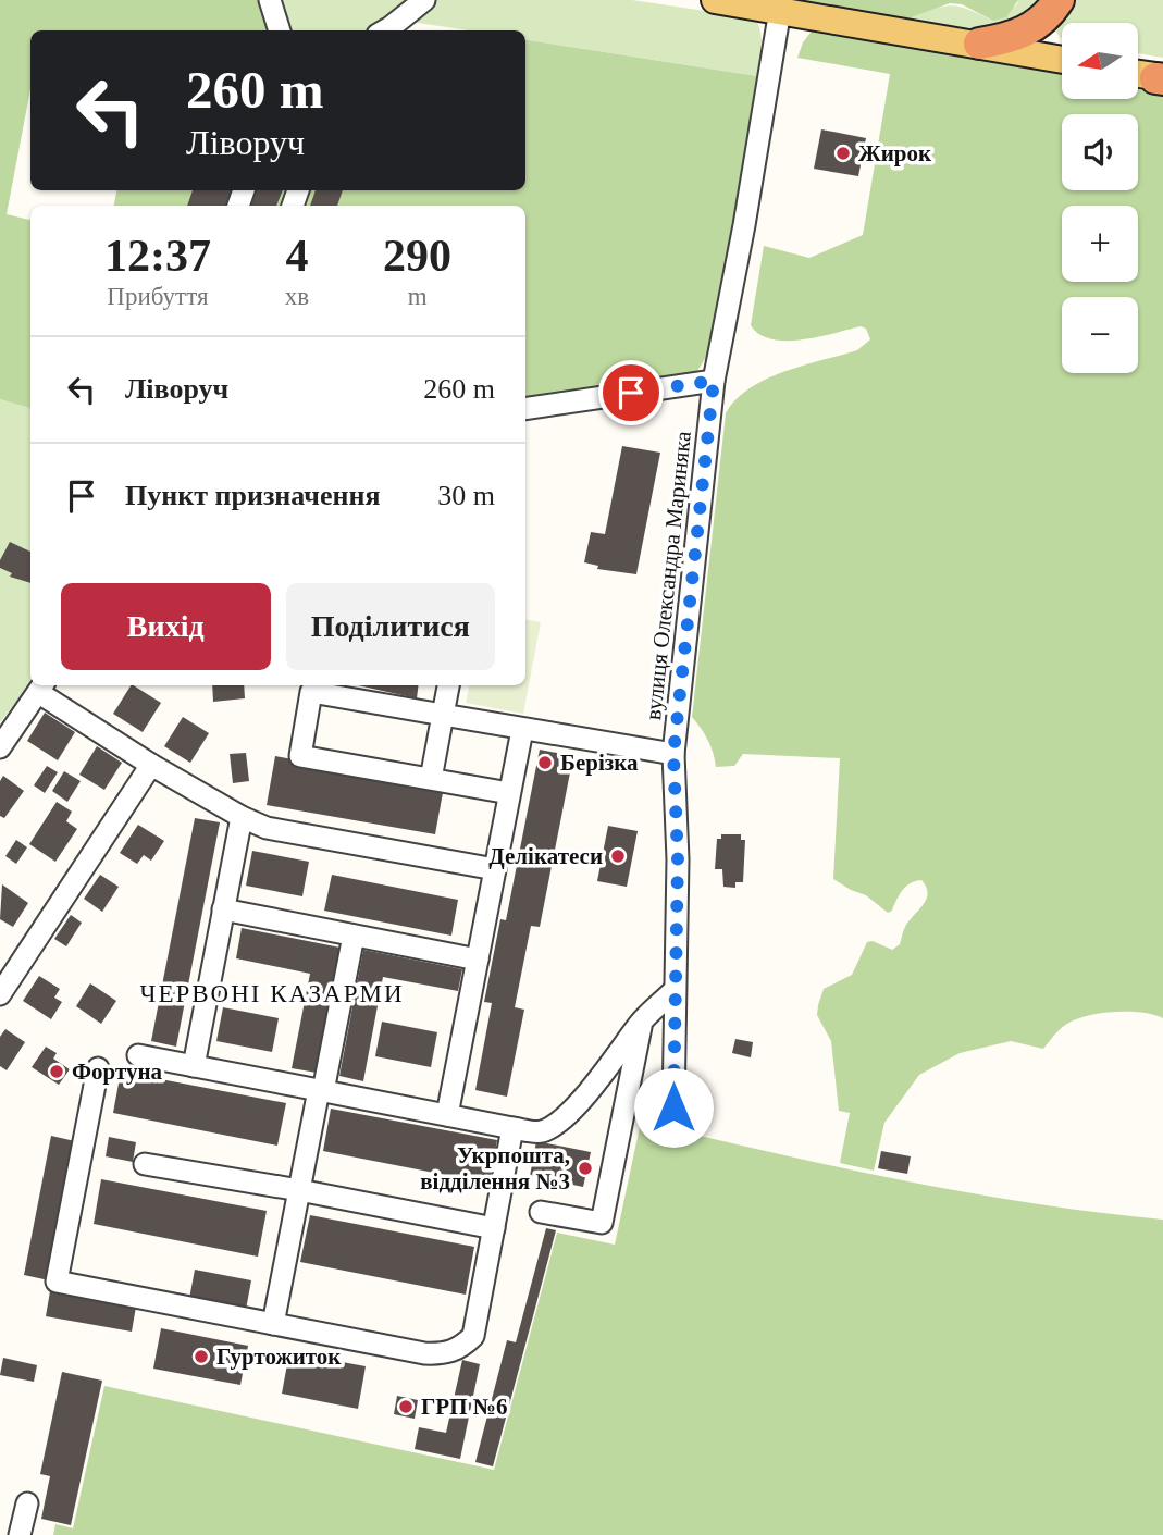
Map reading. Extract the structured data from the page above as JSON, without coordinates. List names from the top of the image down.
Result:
{
  "streets": {
    "street": ["вулиця Олександра Мариняка"]
  },
  "districts": ["ЧЕРВОНІ КАЗАРМИ"],
  "places": [
    "Жирок",
    "Берізка",
    "Делікатеси",
    "Фортуна",
    "Укрпошта, відділення №3",
    "Гуртожиток",
    "ГРП №6"
  ],
  "north": "left",
  "page": {
    "map_buttons": ["+", "−"],
    "turn": ["260 m", "Ліворуч"],
    "eta": [
      "12:37",
      "Прибуття",
      "4",
      "хв",
      "290",
      "m"
    ],
    "list": [
      {
        "name": "Ліворуч",
        "value": "260 m"
      },
      {
        "name": "Пункт призначення",
        "value": "30 m"
      }
    ],
    "buttons": ["Вихід", "Поділитися"]
  }
}
